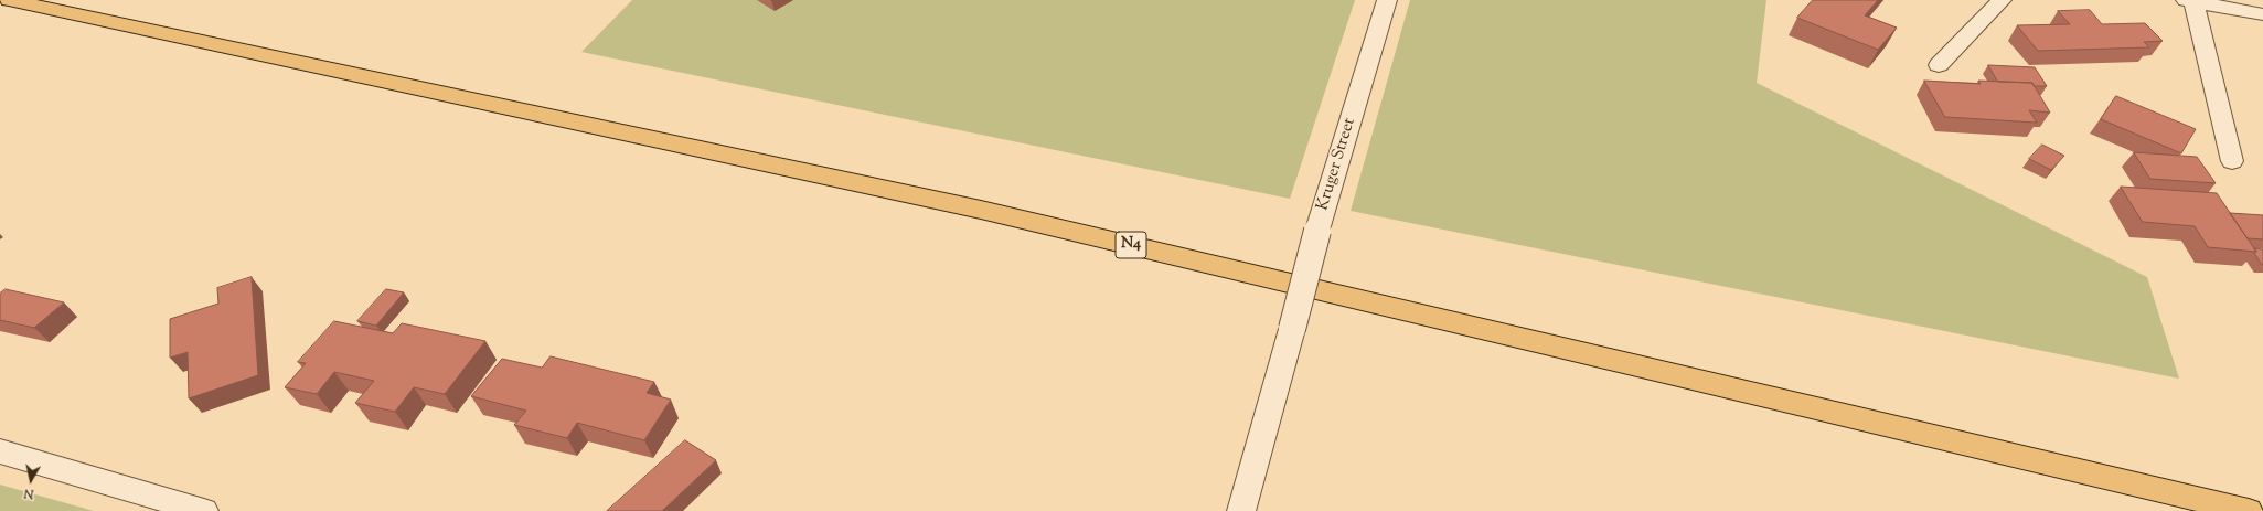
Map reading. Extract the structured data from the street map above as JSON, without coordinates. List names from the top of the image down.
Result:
{
  "streets": {
    "highway": ["N4"],
    "street": ["Kruger Street"]
  },
  "north": "bottom"
}
